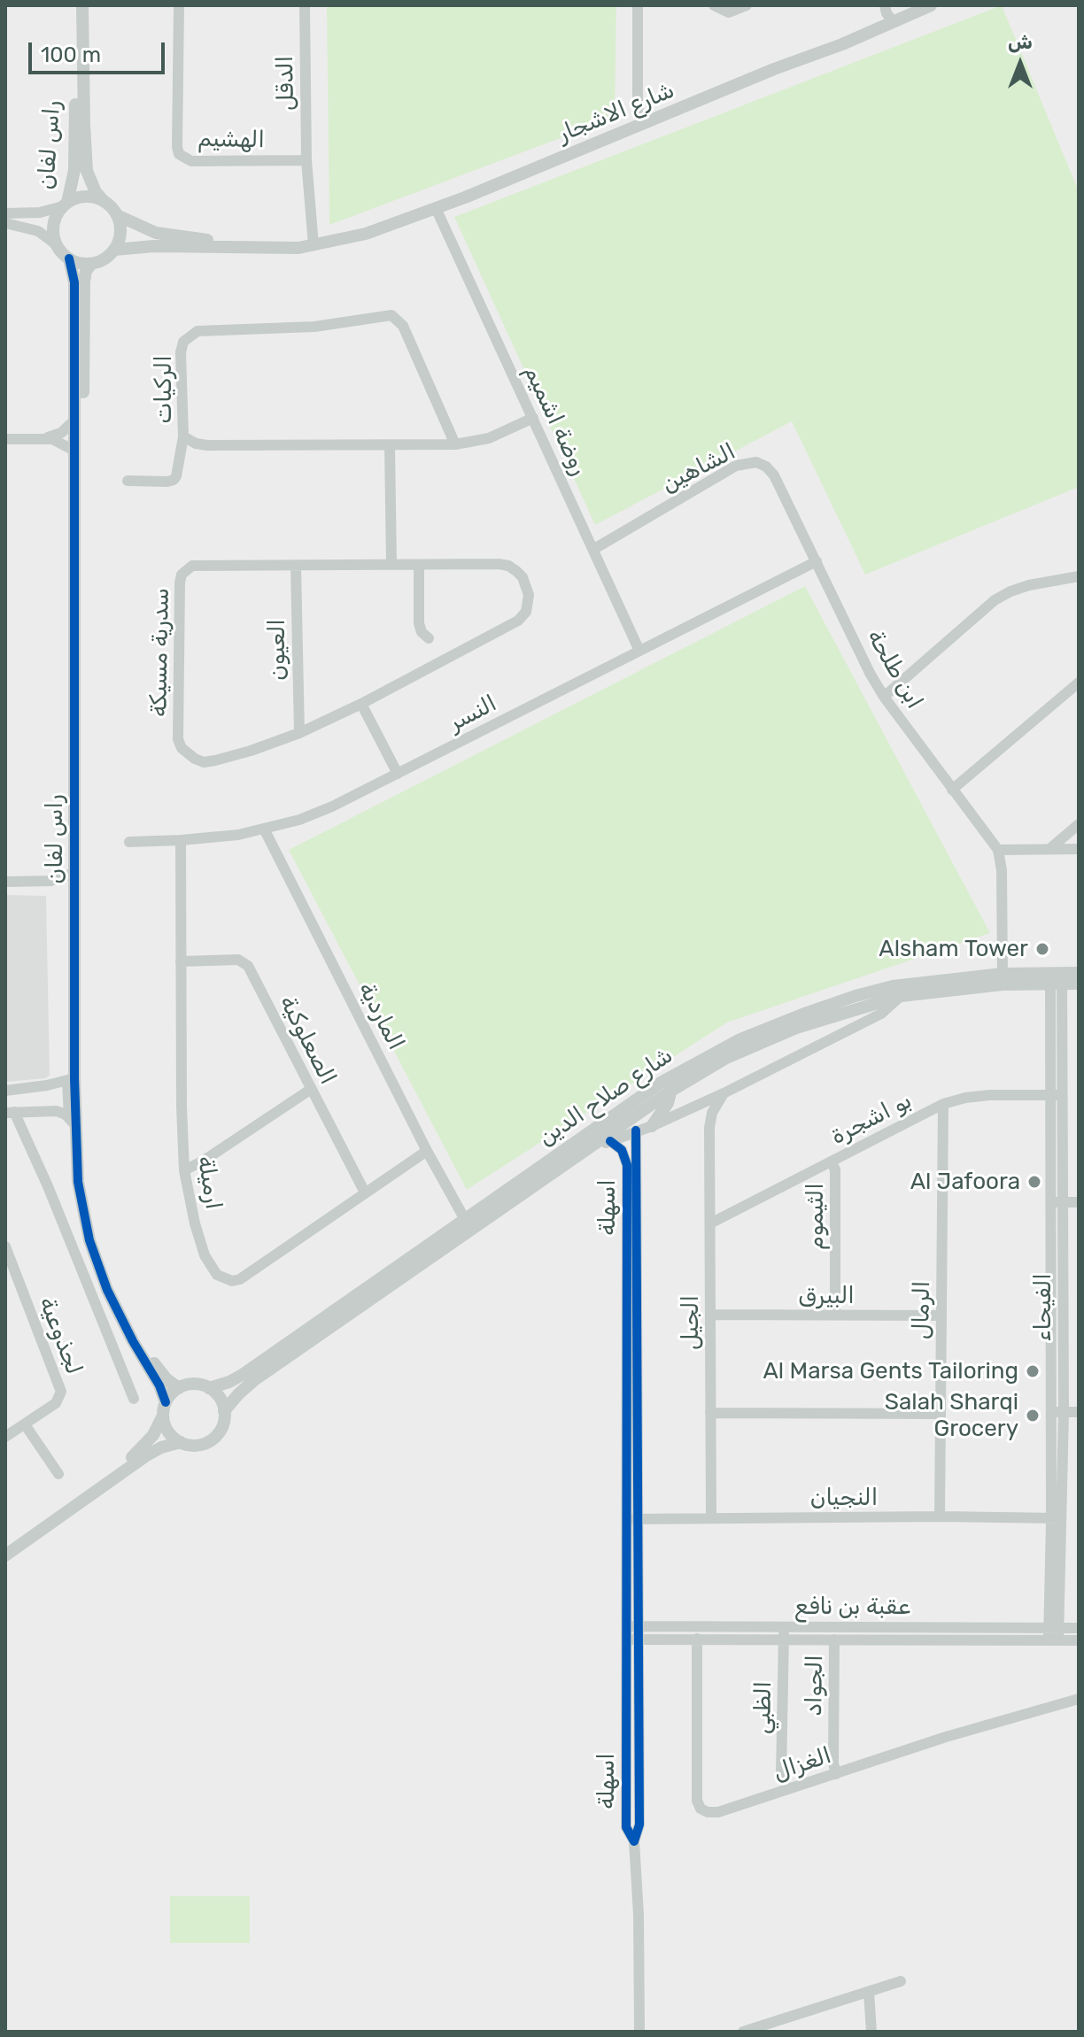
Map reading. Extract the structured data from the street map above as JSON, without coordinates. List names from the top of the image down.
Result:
{
  "streets": {
    "street": [
      "الدقل",
      "شارع الاشجار",
      "الهشيم",
      "راس لفان",
      "الركيات",
      "روضة اشميم",
      "الشاهين",
      "العيون",
      "سدرية مسيكة",
      "ابن طلحة",
      "النسر",
      "الماردية",
      "الصعلوكية",
      "شارع صلاح الدين",
      "بو اشجرة",
      "ارميلة",
      "اسهلة",
      "الثيموم",
      "البيرق",
      "الفيحاء",
      "الرمال",
      "الجيل",
      "لجذوعية",
      "النجيان",
      "عقبة بن نافع",
      "الجواد",
      "الظبي",
      "الغزال"
    ]
  },
  "crossings": [
    ["الدقل", "شارع الاشجار"],
    ["الدقل", "الهشيم"],
    ["شارع الاشجار", "راس لفان"],
    ["شارع الاشجار", "روضة اشميم"],
    ["راس لفان", "شارع صلاح الدين"],
    ["الركيات", "روضة اشميم"],
    ["روضة اشميم", "الشاهين"],
    ["روضة اشميم", "النسر"],
    ["الشاهين", "ابن طلحة"],
    ["الشاهين", "النسر"],
    ["العيون", "سدرية مسيكة"],
    ["ابن طلحة", "النسر"],
    ["النسر", "الماردية"],
    ["النسر", "ارميلة"],
    ["الماردية", "شارع صلاح الدين"],
    ["الماردية", "ارميلة"],
    ["الصعلوكية", "ارميلة"],
    ["شارع صلاح الدين", "اسهلة"],
    ["شارع صلاح الدين", "الفيحاء"],
    ["شارع صلاح الدين", "الجيل"],
    ["بو اشجرة", "الثيموم"],
    ["بو اشجرة", "الفيحاء"],
    ["بو اشجرة", "الرمال"],
    ["بو اشجرة", "الجيل"],
    ["اسهلة", "النجيان"],
    ["اسهلة", "عقبة بن نافع"],
    ["الثيموم", "البيرق"],
    ["البيرق", "الرمال"],
    ["البيرق", "الجيل"],
    ["الفيحاء", "النجيان"],
    ["الفيحاء", "عقبة بن نافع"],
    ["الرمال", "النجيان"],
    ["الجيل", "النجيان"],
    ["عقبة بن نافع", "الجواد"],
    ["عقبة بن نافع", "الظبي"],
    ["عقبة بن نافع", "الغزال"],
    ["الجواد", "الغزال"],
    ["الظبي", "الغزال"]
  ],
  "places": [
    "Alsham Tower",
    "Al Jafoora",
    "Al Marsa Gents Tailoring",
    "Salah Sharqi Grocery"
  ],
  "scale_bar": "100 m",
  "north": "top"
}
